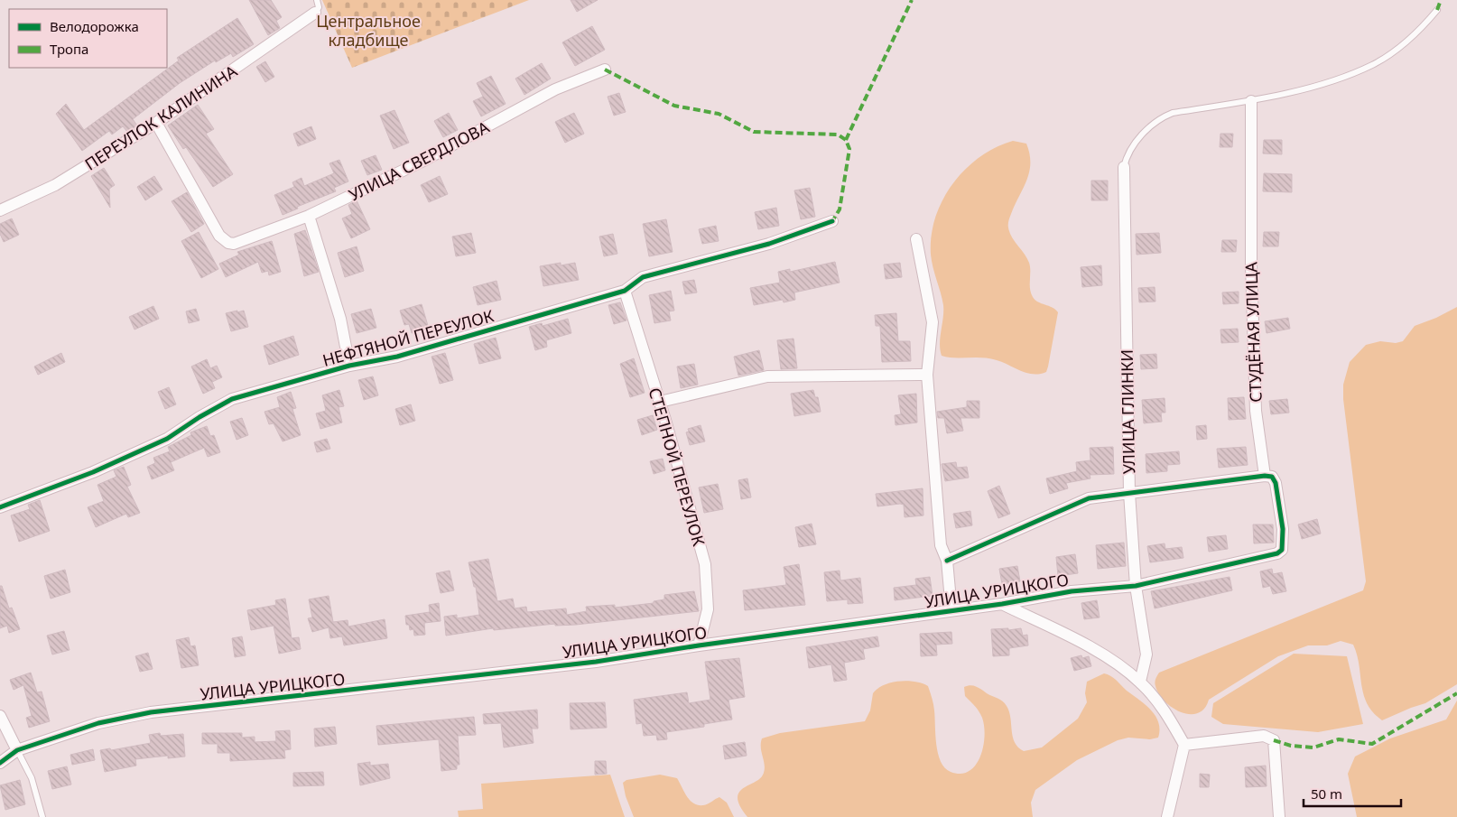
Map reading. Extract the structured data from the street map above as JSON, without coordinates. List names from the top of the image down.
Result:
{
  "streets": {
    "street": [
      "ПЕРЕУЛОК КАЛИНИНА",
      "УЛИЦА СВЕРДЛОВА",
      "СТУДЁНАЯ УЛИЦА",
      "НЕФТЯНОЙ ПЕРЕУЛОК",
      "УЛИЦА ГЛИНКИ",
      "СТЕПНОЙ ПЕРЕУЛОК",
      "УЛИЦА УРИЦКОГО"
    ]
  },
  "crossings": [
    ["ПЕРЕУЛОК КАЛИНИНА", "УЛИЦА СВЕРДЛОВА"],
    ["СТУДЁНАЯ УЛИЦА", "УЛИЦА УРИЦКОГО"],
    ["НЕФТЯНОЙ ПЕРЕУЛОК", "СТЕПНОЙ ПЕРЕУЛОК"],
    ["УЛИЦА ГЛИНКИ", "УЛИЦА УРИЦКОГО"],
    ["СТЕПНОЙ ПЕРЕУЛОК", "УЛИЦА УРИЦКОГО"]
  ],
  "parks": ["Центральное кладбище"],
  "legend": ["Велодорожка", "Тропа"],
  "scale_bar": "50 m"
}
